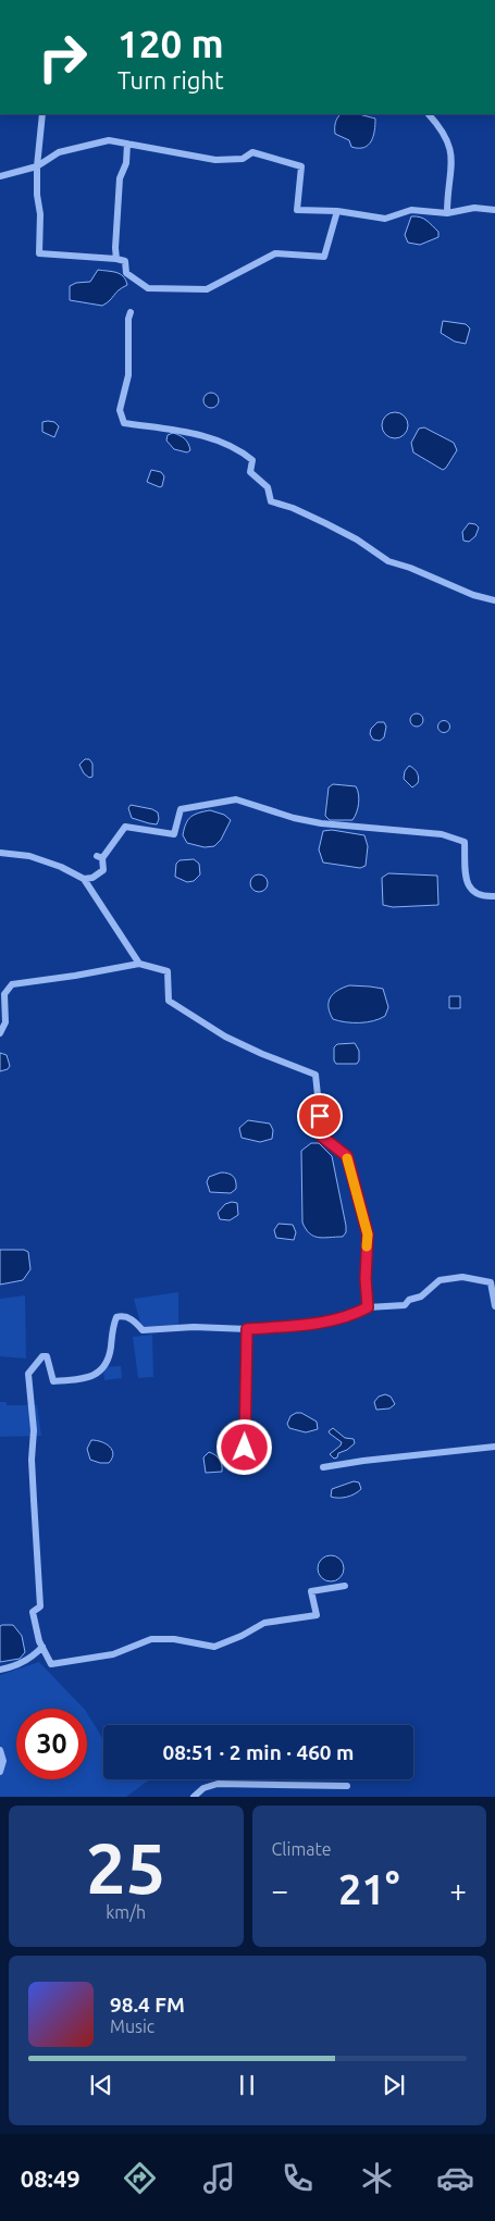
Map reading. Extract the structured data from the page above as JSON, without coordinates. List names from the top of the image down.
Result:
{
  "page": {
    "turn": ["120 m", "Turn right"],
    "limit": "30",
    "trip": "08:51 · 2 min · 460 m",
    "tile": [
      ["25", "km/h"],
      "Climate"
    ],
    "heat": ["−", "21°", "+"],
    "song": ["98.4 FM", "Music"],
    "tabs": "08:49"
  }
}
